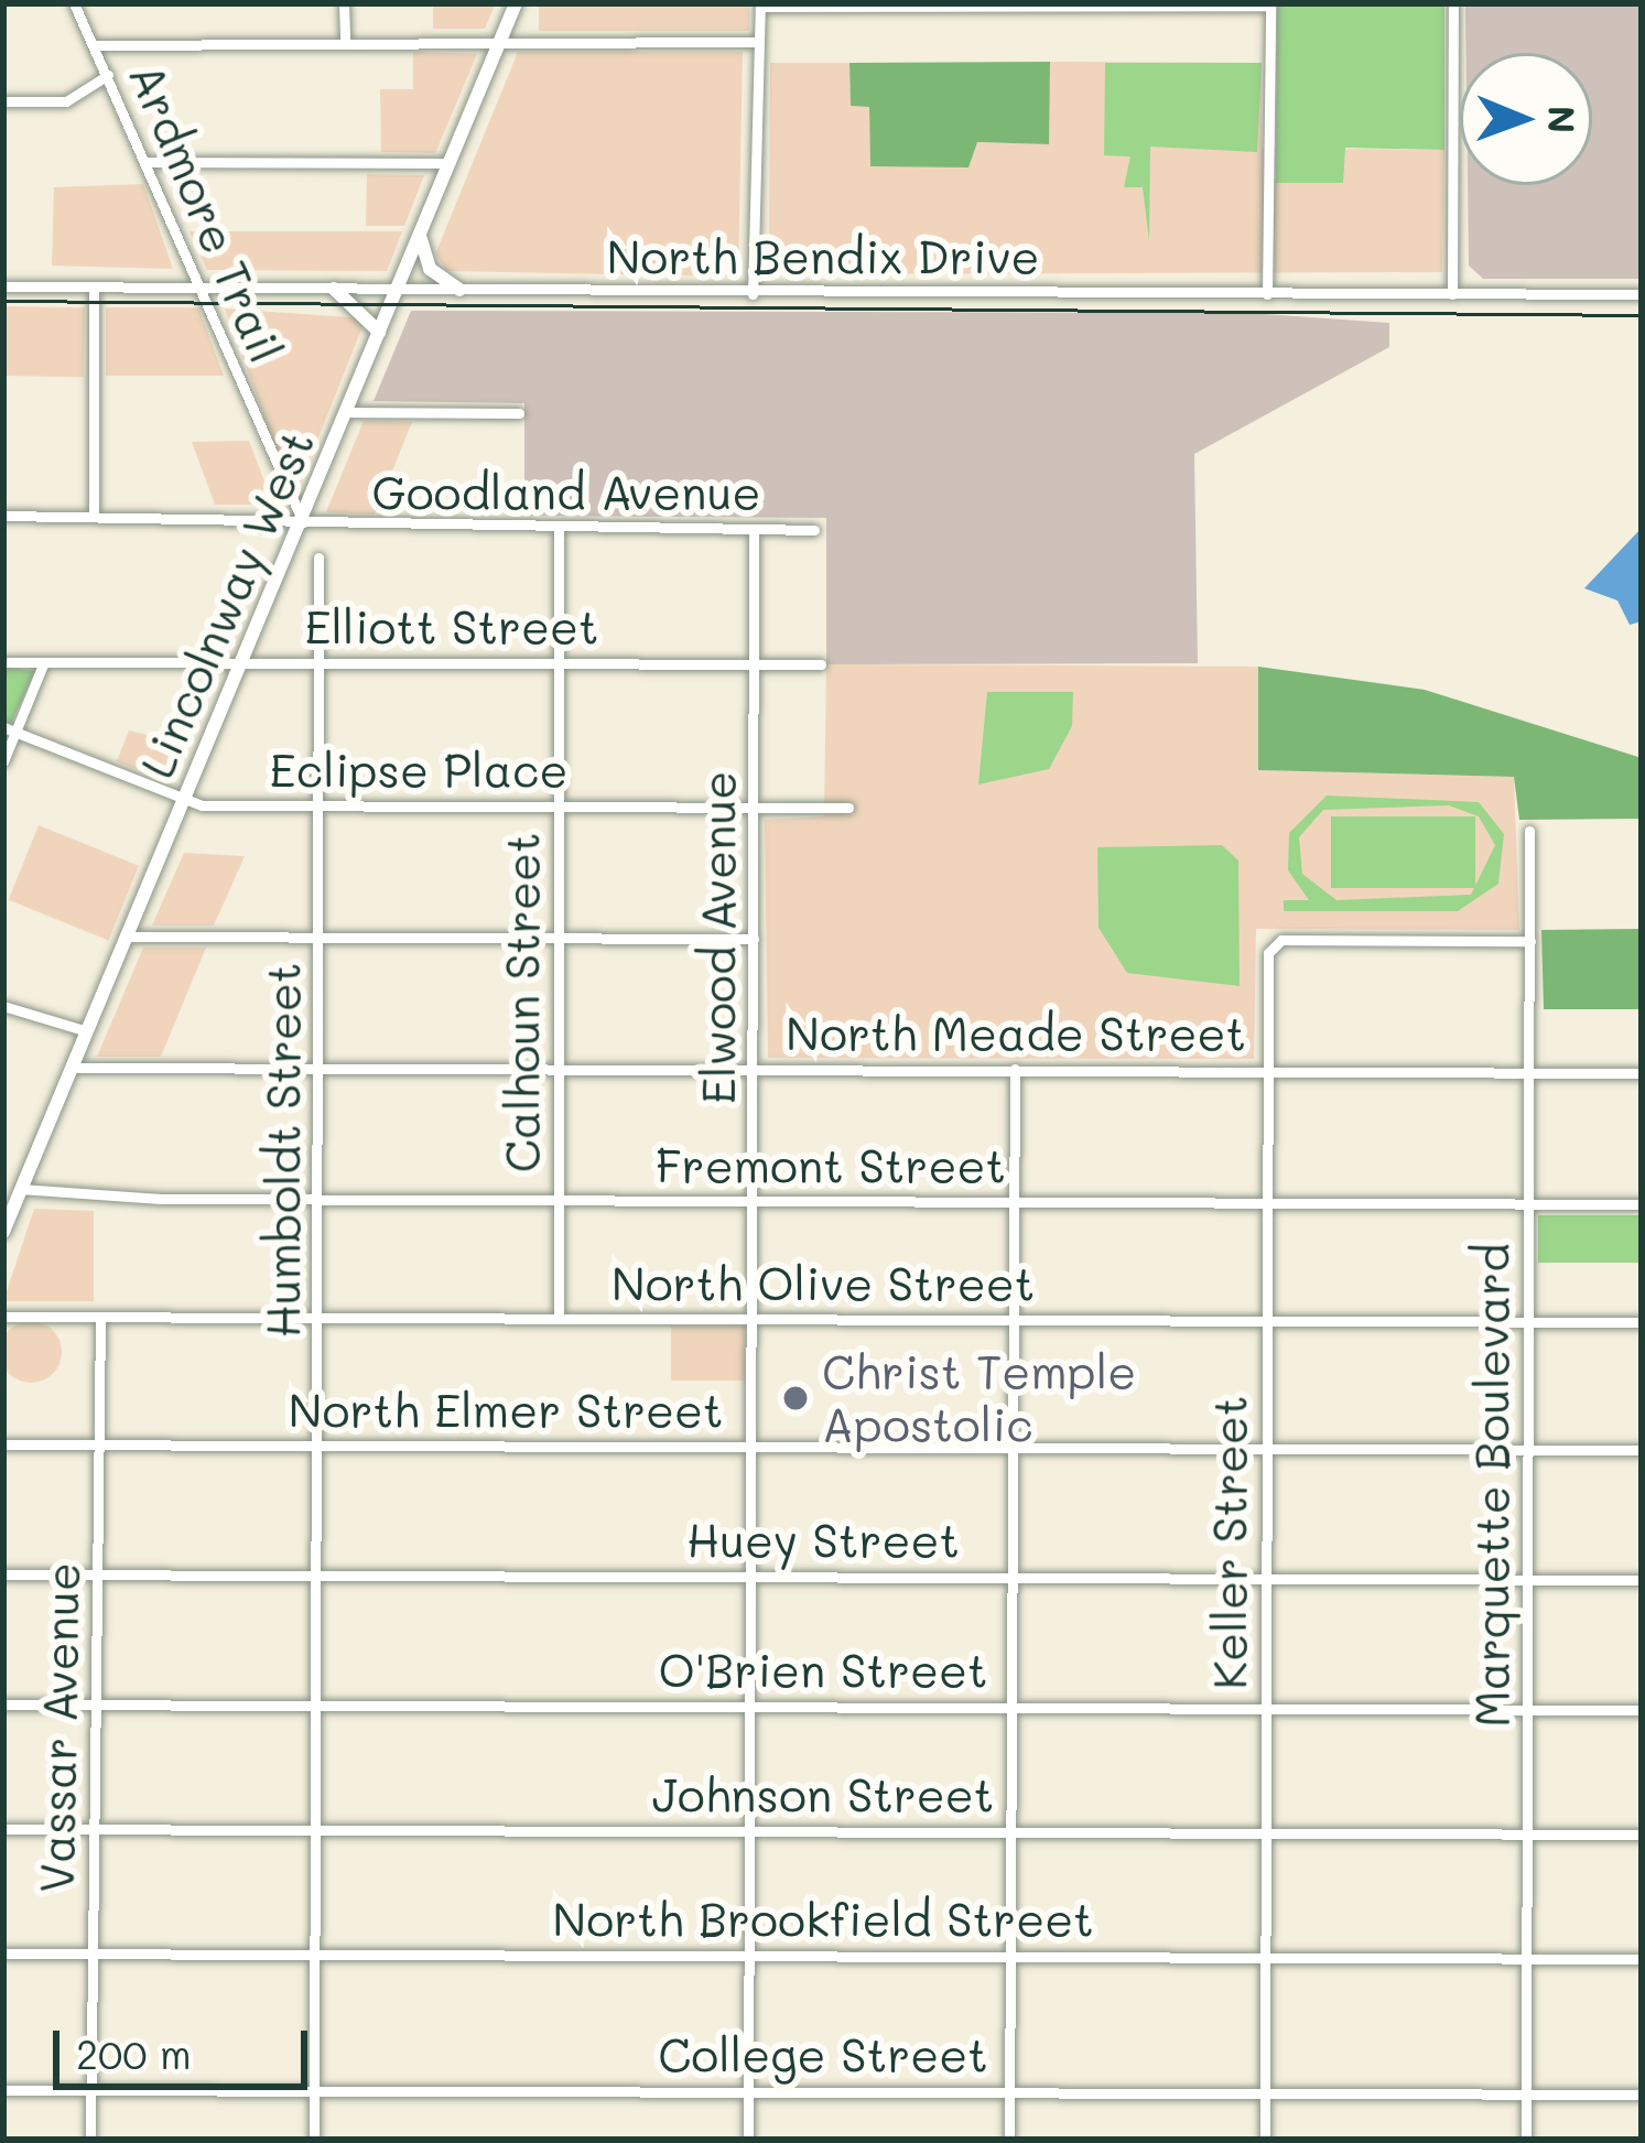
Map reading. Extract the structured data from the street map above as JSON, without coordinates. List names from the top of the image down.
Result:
{
  "streets": {
    "main road": ["Lincolnway West"],
    "street": [
      "Ardmore Trail",
      "North Bendix Drive",
      "Goodland Avenue",
      "Elliott Street",
      "Eclipse Place",
      "Elwood Avenue",
      "Calhoun Street",
      "North Meade Street",
      "Humboldt Street",
      "Fremont Street",
      "North Olive Street",
      "North Elmer Street",
      "Marquette Boulevard",
      "Huey Street",
      "Keller Street",
      "O'Brien Street",
      "Vassar Avenue",
      "Johnson Street",
      "North Brookfield Street",
      "College Street"
    ]
  },
  "crossings": [
    ["Ardmore Trail", "North Bendix Drive"],
    ["Ardmore Trail", "Goodland Avenue"],
    ["Ardmore Trail", "Lincolnway West"],
    ["North Bendix Drive", "Lincolnway West"],
    ["Goodland Avenue", "Lincolnway West"],
    ["Goodland Avenue", "Elwood Avenue"],
    ["Goodland Avenue", "Calhoun Street"],
    ["Lincolnway West", "Elliott Street"],
    ["Lincolnway West", "Eclipse Place"],
    ["Lincolnway West", "North Meade Street"],
    ["Lincolnway West", "Fremont Street"],
    ["Elliott Street", "Elwood Avenue"],
    ["Elliott Street", "Calhoun Street"],
    ["Elliott Street", "Humboldt Street"],
    ["Eclipse Place", "Elwood Avenue"],
    ["Eclipse Place", "Calhoun Street"],
    ["Eclipse Place", "Humboldt Street"],
    ["Elwood Avenue", "North Meade Street"],
    ["Elwood Avenue", "Fremont Street"],
    ["Elwood Avenue", "North Olive Street"],
    ["Elwood Avenue", "North Elmer Street"],
    ["Elwood Avenue", "Huey Street"],
    ["Elwood Avenue", "O'Brien Street"],
    ["Elwood Avenue", "Johnson Street"],
    ["Elwood Avenue", "North Brookfield Street"],
    ["Elwood Avenue", "College Street"],
    ["Calhoun Street", "North Meade Street"],
    ["Calhoun Street", "Fremont Street"],
    ["Calhoun Street", "North Olive Street"],
    ["North Meade Street", "Humboldt Street"],
    ["North Meade Street", "Marquette Boulevard"],
    ["North Meade Street", "Keller Street"],
    ["Humboldt Street", "Fremont Street"],
    ["Humboldt Street", "North Olive Street"],
    ["Humboldt Street", "North Elmer Street"],
    ["Humboldt Street", "Huey Street"],
    ["Humboldt Street", "O'Brien Street"],
    ["Humboldt Street", "Johnson Street"],
    ["Humboldt Street", "North Brookfield Street"],
    ["Humboldt Street", "College Street"],
    ["Fremont Street", "Marquette Boulevard"],
    ["Fremont Street", "Keller Street"],
    ["North Olive Street", "Marquette Boulevard"],
    ["North Olive Street", "Keller Street"],
    ["North Olive Street", "Vassar Avenue"],
    ["North Elmer Street", "Marquette Boulevard"],
    ["North Elmer Street", "Keller Street"],
    ["North Elmer Street", "Vassar Avenue"],
    ["Marquette Boulevard", "Huey Street"],
    ["Marquette Boulevard", "Keller Street"],
    ["Marquette Boulevard", "O'Brien Street"],
    ["Marquette Boulevard", "Johnson Street"],
    ["Marquette Boulevard", "North Brookfield Street"],
    ["Marquette Boulevard", "College Street"],
    ["Huey Street", "Keller Street"],
    ["Huey Street", "Vassar Avenue"],
    ["Keller Street", "O'Brien Street"],
    ["Keller Street", "Johnson Street"],
    ["Keller Street", "North Brookfield Street"],
    ["Keller Street", "College Street"],
    ["O'Brien Street", "Vassar Avenue"],
    ["Vassar Avenue", "Johnson Street"],
    ["Vassar Avenue", "North Brookfield Street"],
    ["Vassar Avenue", "College Street"]
  ],
  "places": ["Christ Temple Apostolic"],
  "scale_bar": "200 m",
  "north": "right"
}
